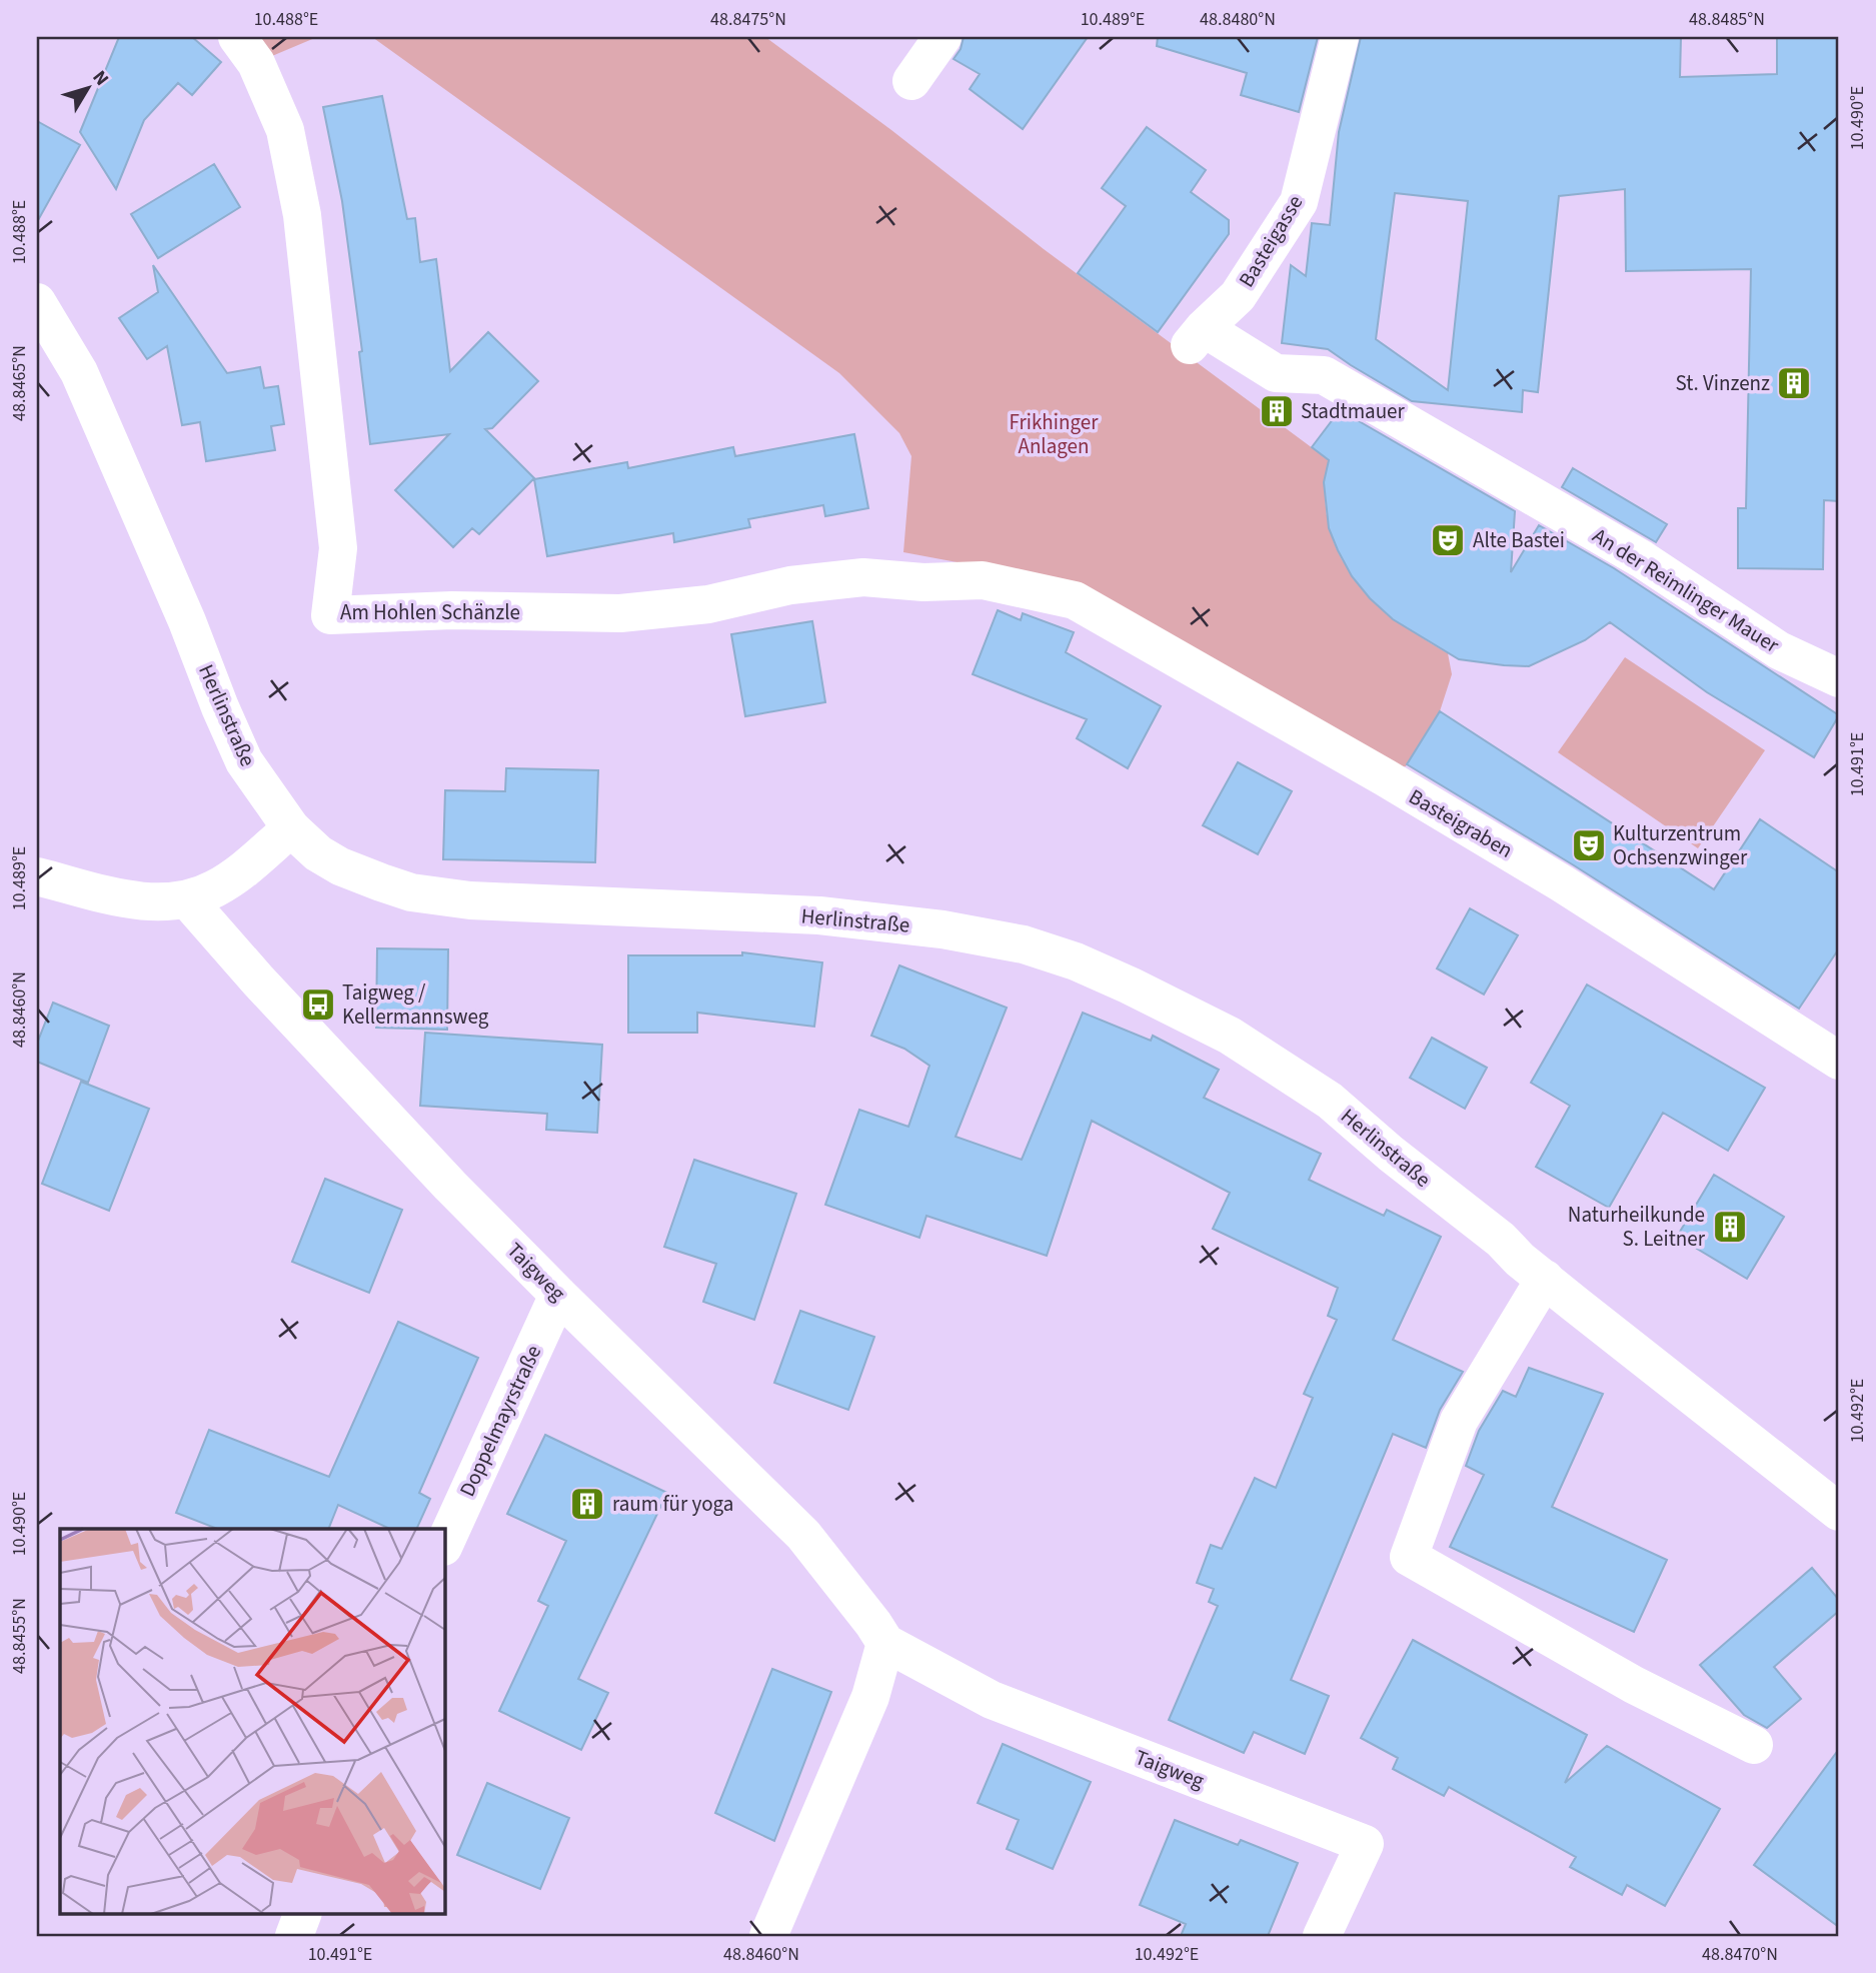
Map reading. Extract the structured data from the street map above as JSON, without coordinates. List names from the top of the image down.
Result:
{
  "streets": {
    "street": [
      "Basteigasse",
      "An der Reimlinger Mauer",
      "Am Hohlen Schänzle",
      "Herlinstraße",
      "Basteigraben",
      "Taigweg",
      "Doppelmayrstraße"
    ]
  },
  "crossings": [
    ["Basteigasse", "An der Reimlinger Mauer"],
    ["Am Hohlen Schänzle", "Basteigraben"],
    ["Taigweg", "Doppelmayrstraße"]
  ],
  "parks": ["Frikhinger Anlagen"],
  "places": {
    "building": [
      "St. Vinzenz",
      "Stadtmauer",
      "Naturheilkunde S. Leitner",
      "raum für yoga"
    ],
    "theatre": ["Alte Bastei", "Kulturzentrum Ochsenzwinger"],
    "bus stop": ["Taigweg / Kellermannsweg"]
  },
  "north": "top right",
  "coordinates": [
    "10.488°E",
    "48.8475°N",
    "10.489°E",
    "48.8480°N",
    "48.8485°N",
    "10.490°E",
    "48.8465°N",
    "10.491°E",
    "48.8460°N",
    "10.492°E",
    "48.8455°N",
    "48.8470°N"
  ]
}
